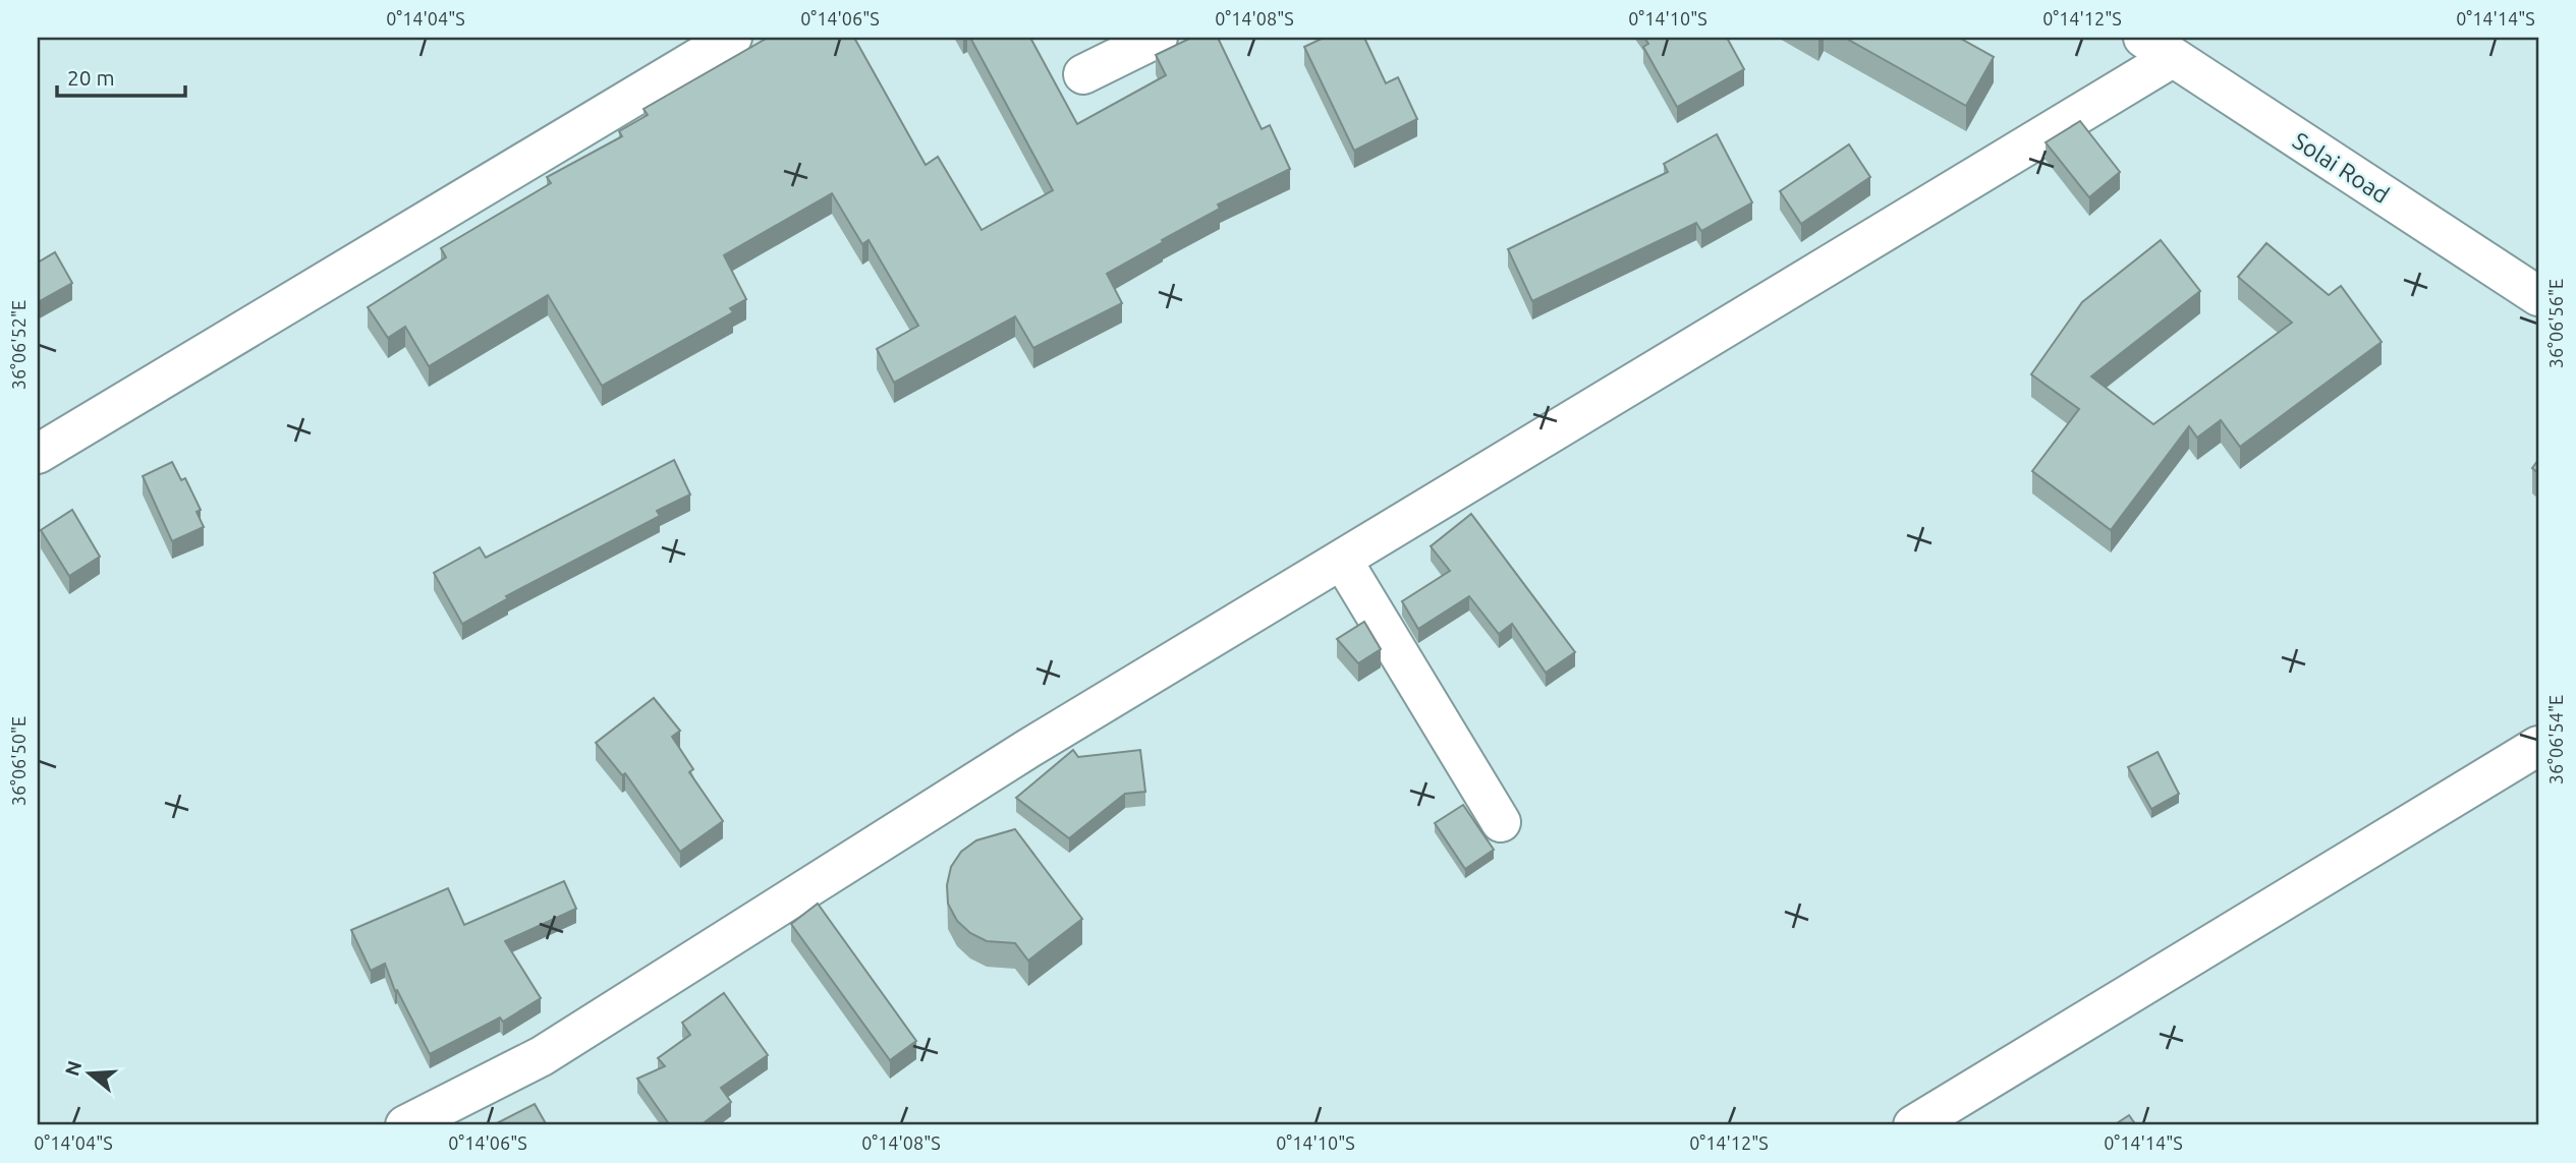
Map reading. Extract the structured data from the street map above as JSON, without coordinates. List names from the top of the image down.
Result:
{
  "streets": {
    "main road": ["Solai Road"]
  },
  "scale_bar": "20 m",
  "north": "left",
  "coordinates": [
    "0°14'04\"S",
    "0°14'06\"S",
    "0°14'08\"S",
    "0°14'10\"S",
    "0°14'12\"S",
    "0°14'14\"S",
    "36°06'56\"E",
    "36°06'52\"E",
    "36°06'54\"E",
    "36°06'50\"E"
  ]
}
